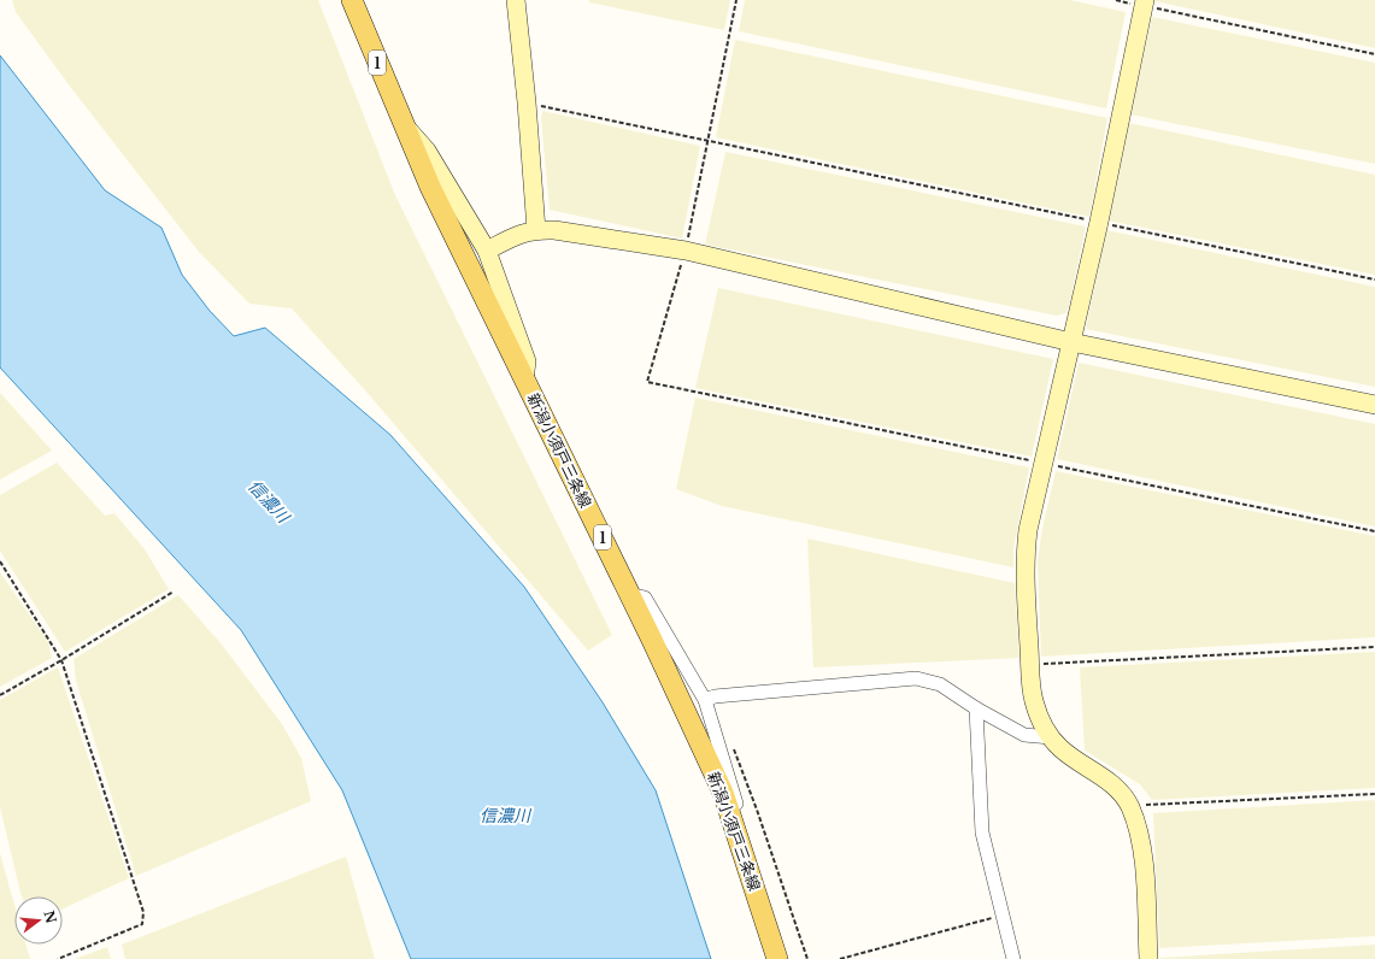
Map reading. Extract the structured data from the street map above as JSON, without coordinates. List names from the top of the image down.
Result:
{
  "streets": {
    "main road": ["1", "新潟小須戸三条線"]
  },
  "water": ["信濃川"],
  "north": "right"
}
